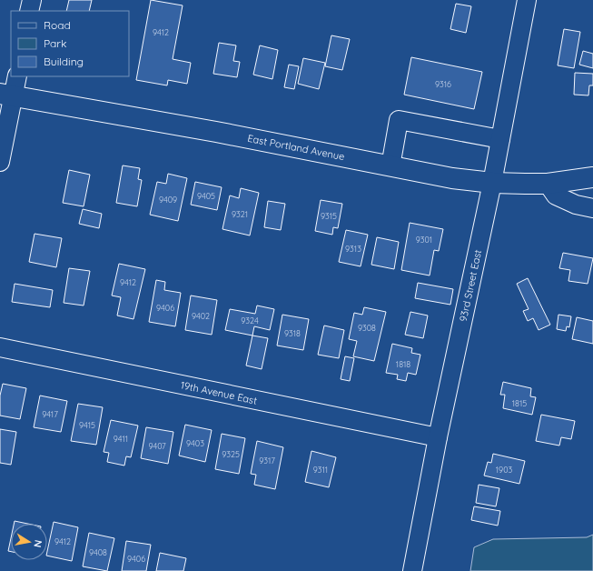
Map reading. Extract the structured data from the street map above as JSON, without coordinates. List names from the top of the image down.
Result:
{
  "streets": {
    "main road": ["East Portland Avenue"],
    "street": ["93rd Street East", "19th Avenue East"]
  },
  "crossings": [
    ["East Portland Avenue", "93rd Street East"],
    ["93rd Street East", "19th Avenue East"]
  ],
  "house_numbers": [
    "9412",
    "9316",
    "9405",
    "9409",
    "9321",
    "9315",
    "9301",
    "9313",
    "9412",
    "9406",
    "9402",
    "9324",
    "9308",
    "9318",
    "1818",
    "1815",
    "9417",
    "9415",
    "9411",
    "9403",
    "9407",
    "9325",
    "9317",
    "9311",
    "1903",
    "9412",
    "9408",
    "9406"
  ],
  "legend": ["Road", "Park", "Building"],
  "north": "right"
}
